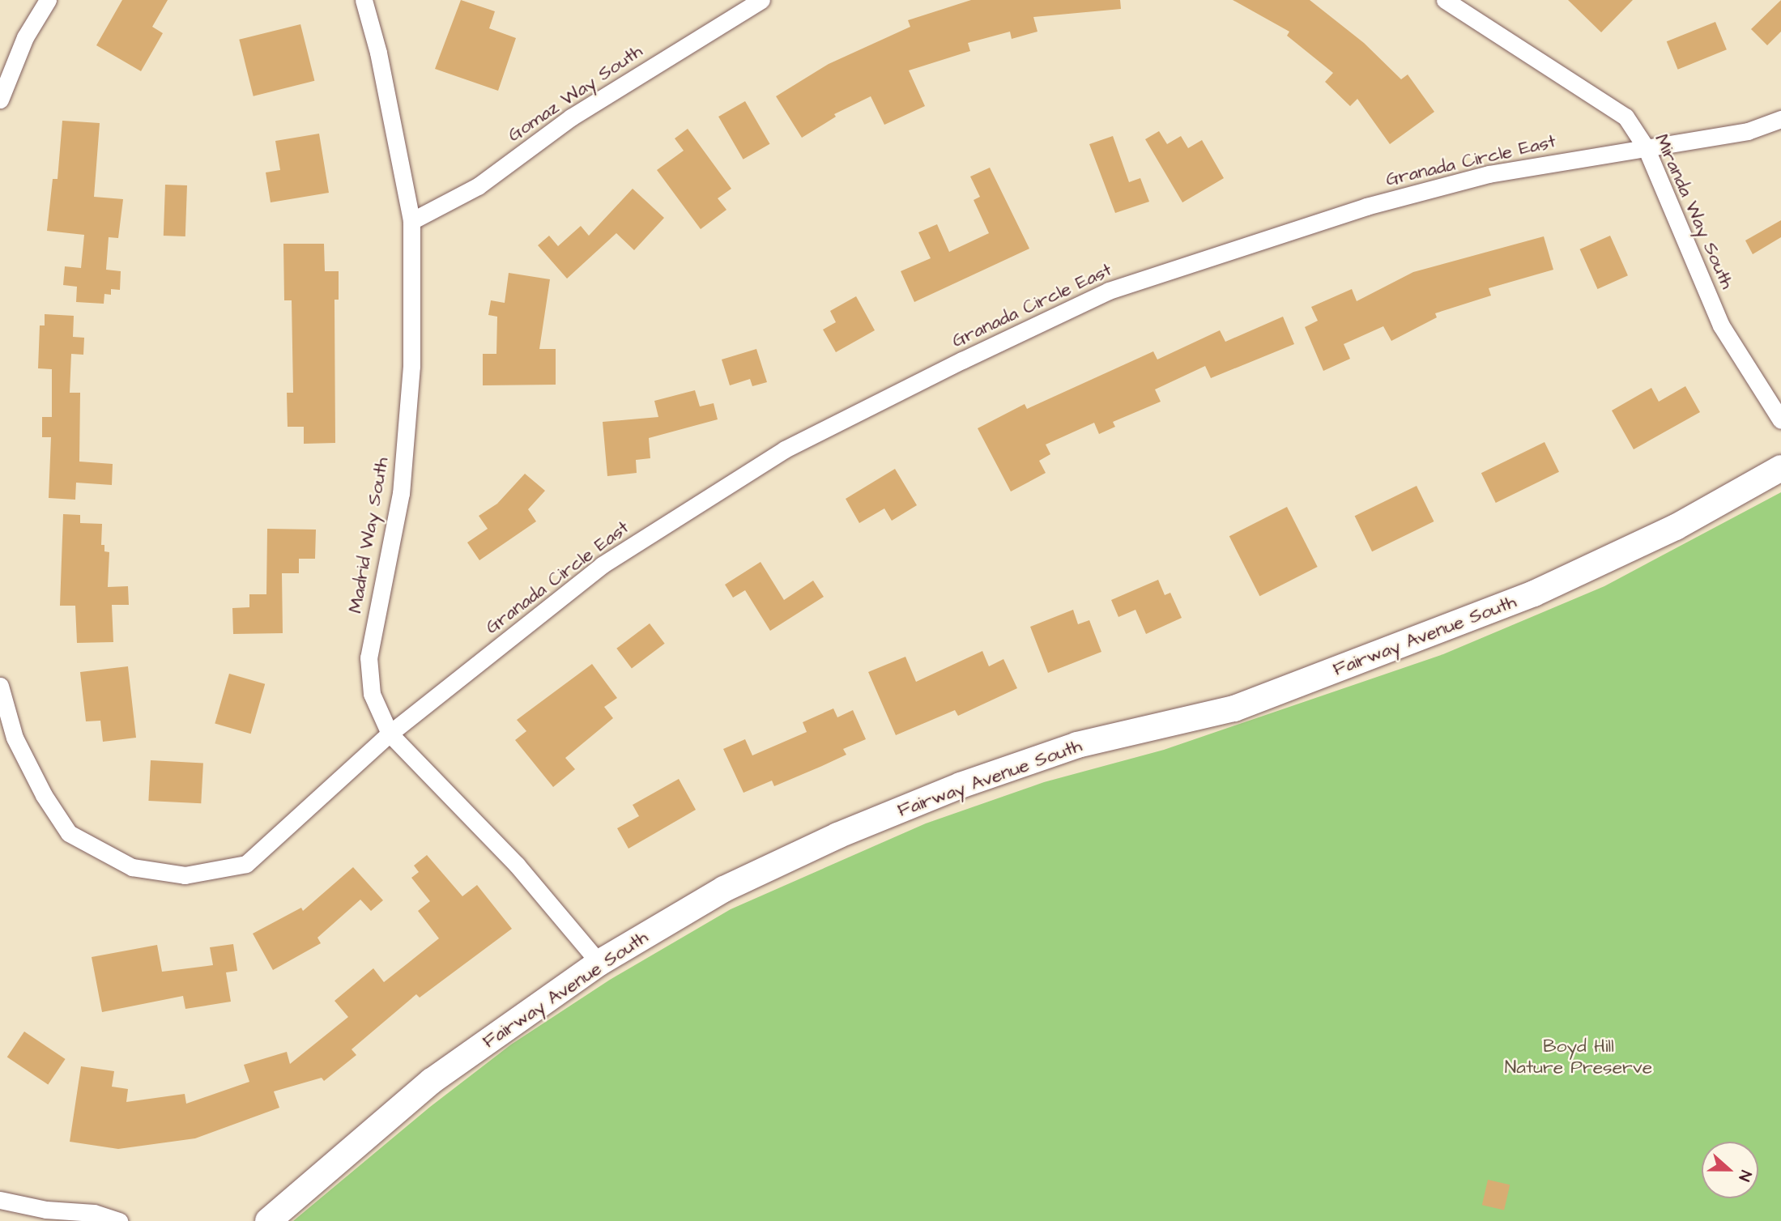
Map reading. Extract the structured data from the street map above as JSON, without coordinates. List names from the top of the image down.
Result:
{
  "streets": {
    "street": [
      "Gomaz Way South",
      "Granada Circle East",
      "Miranda Way South",
      "Madrid Way South",
      "Fairway Avenue South"
    ]
  },
  "crossings": [
    ["Gomaz Way South", "Madrid Way South"],
    ["Granada Circle East", "Miranda Way South"],
    ["Granada Circle East", "Madrid Way South"],
    ["Madrid Way South", "Fairway Avenue South"]
  ],
  "parks": ["Boyd Hill Nature Preserve"],
  "north": "right"
}
